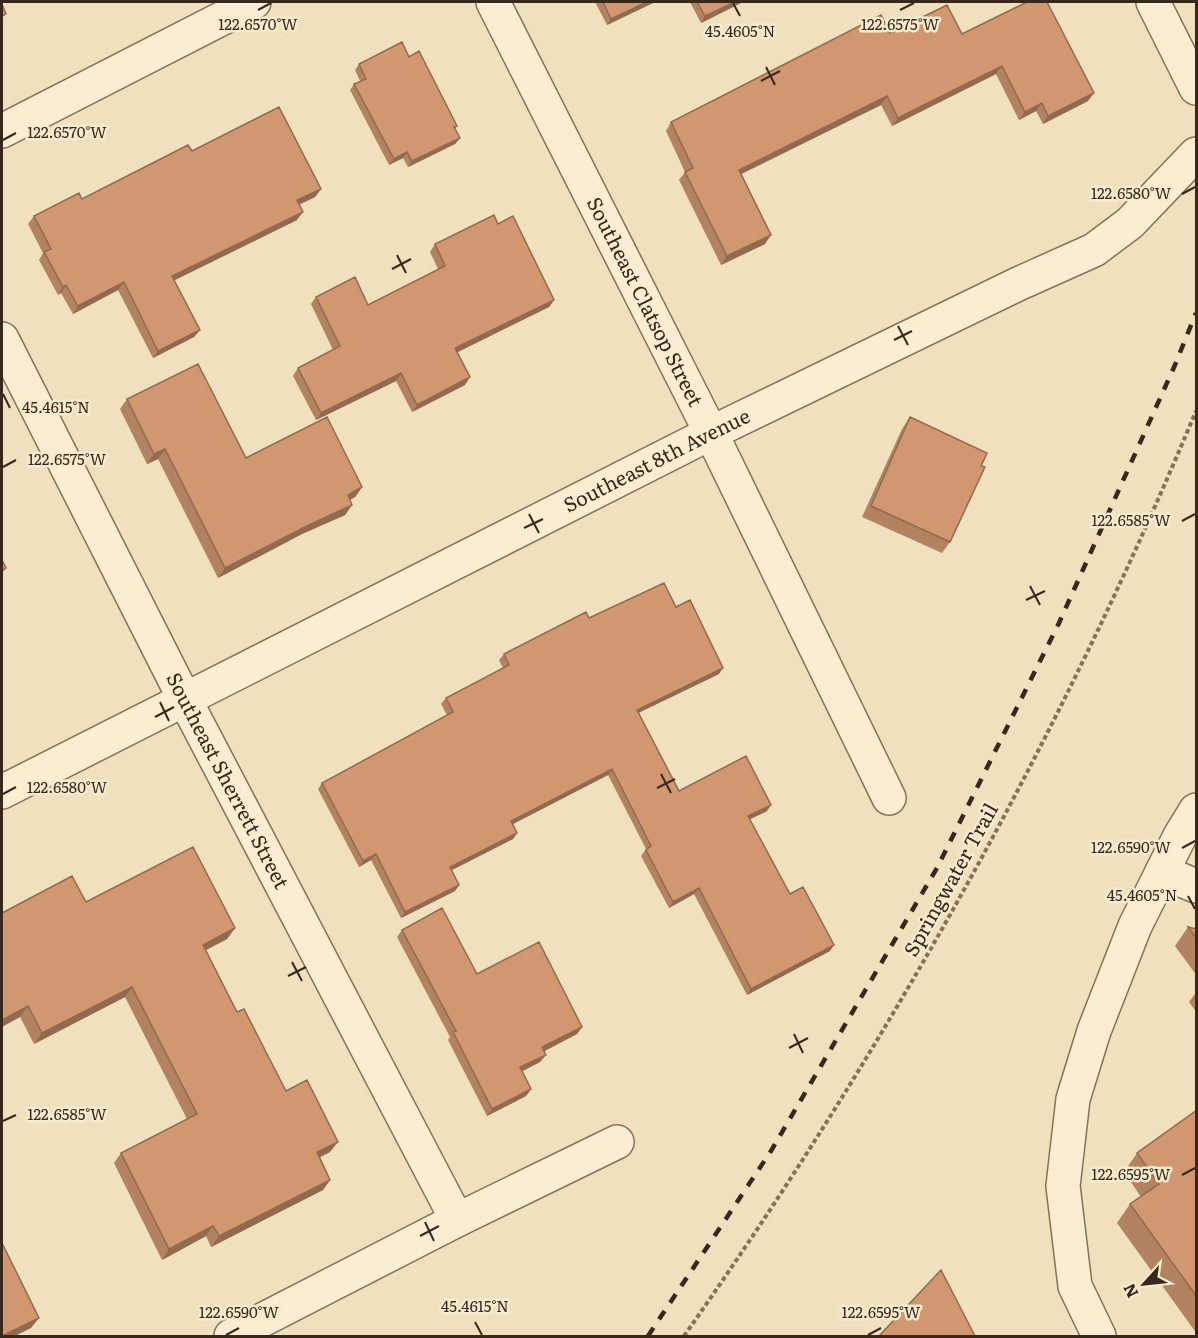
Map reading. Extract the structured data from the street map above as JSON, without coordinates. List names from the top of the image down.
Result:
{
  "streets": {
    "street": ["Southeast Clatsop Street", "Southeast 8th Avenue", "Southeast Sherrett Street"],
    "path": ["Springwater Trail"]
  },
  "crossings": [
    ["Southeast Clatsop Street", "Southeast 8th Avenue"],
    ["Southeast 8th Avenue", "Southeast Sherrett Street"]
  ],
  "north": "bottom left",
  "coordinates": [
    "122.6570°W",
    "122.6575°W",
    "45.4605°N",
    "122.6580°W",
    "45.4615°N",
    "122.6585°W",
    "122.6590°W",
    "122.6595°W"
  ]
}
